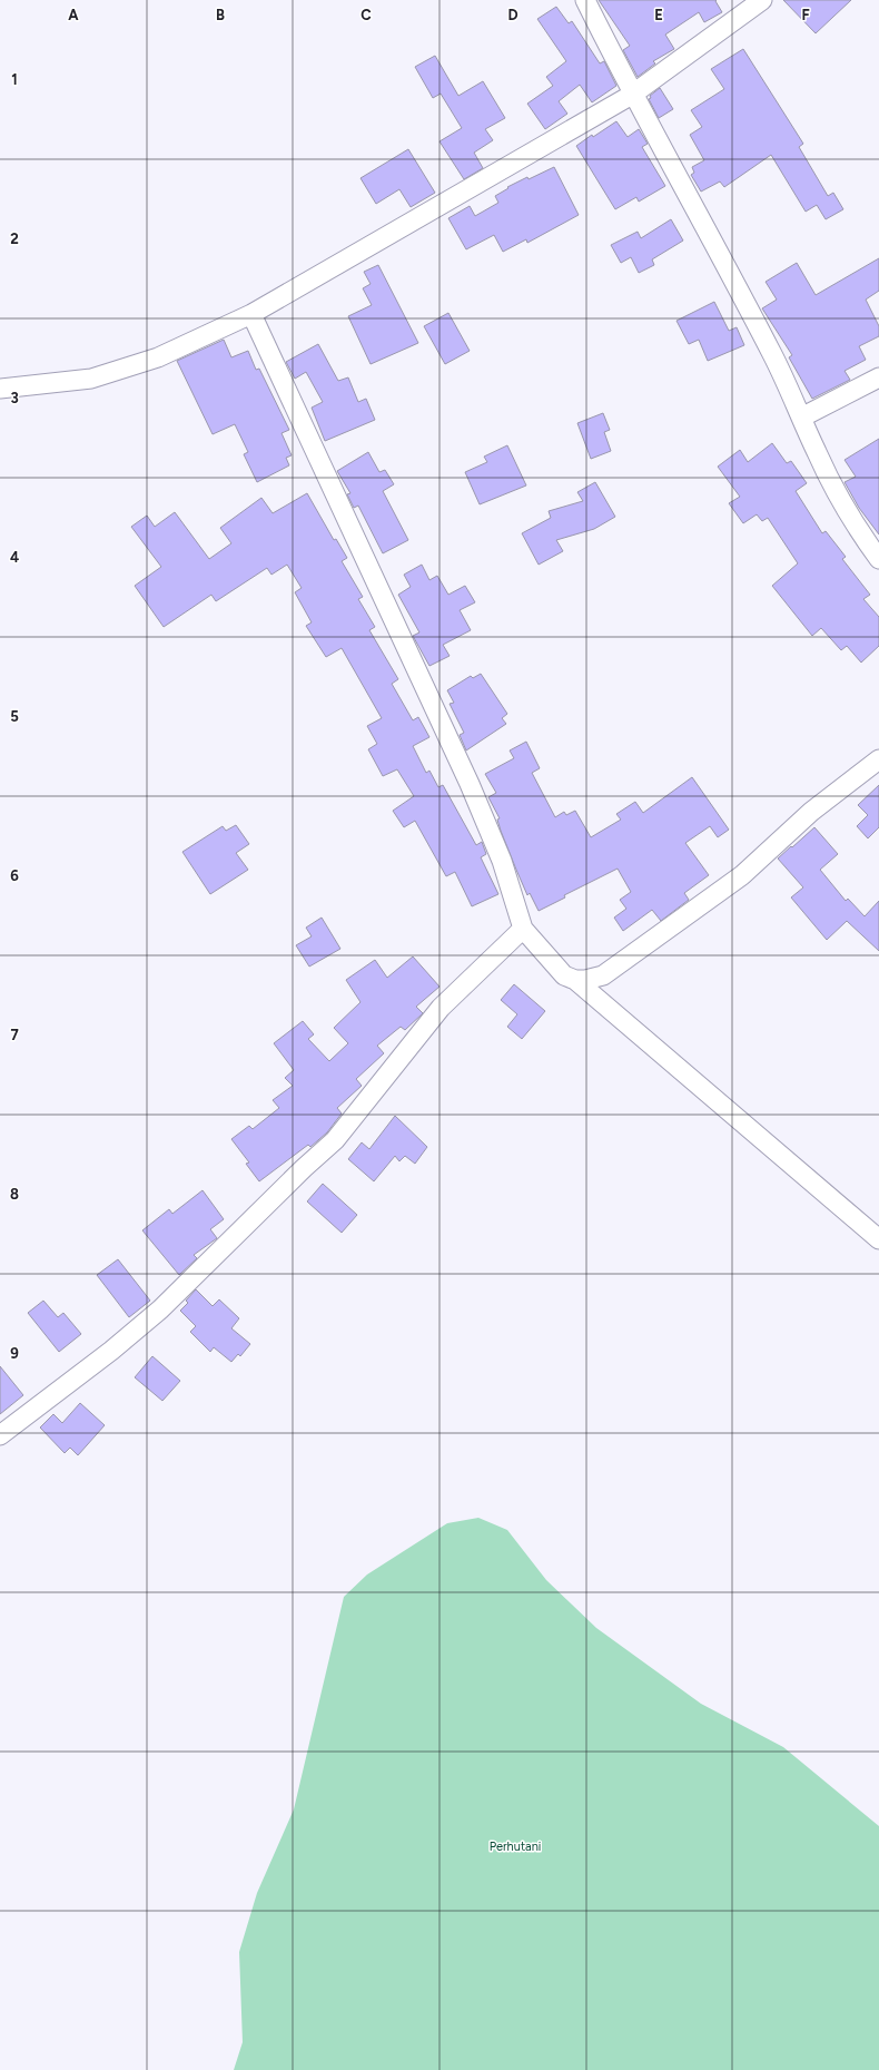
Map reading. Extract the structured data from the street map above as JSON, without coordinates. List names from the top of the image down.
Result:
{
  "parks": ["Perhutani"],
  "grid": {
    "columns": [
      "A",
      "B",
      "C",
      "D",
      "E",
      "F"
    ],
    "rows": [
      "1",
      "2",
      "3",
      "4",
      "5",
      "6",
      "7",
      "8",
      "9"
    ]
  }
}
